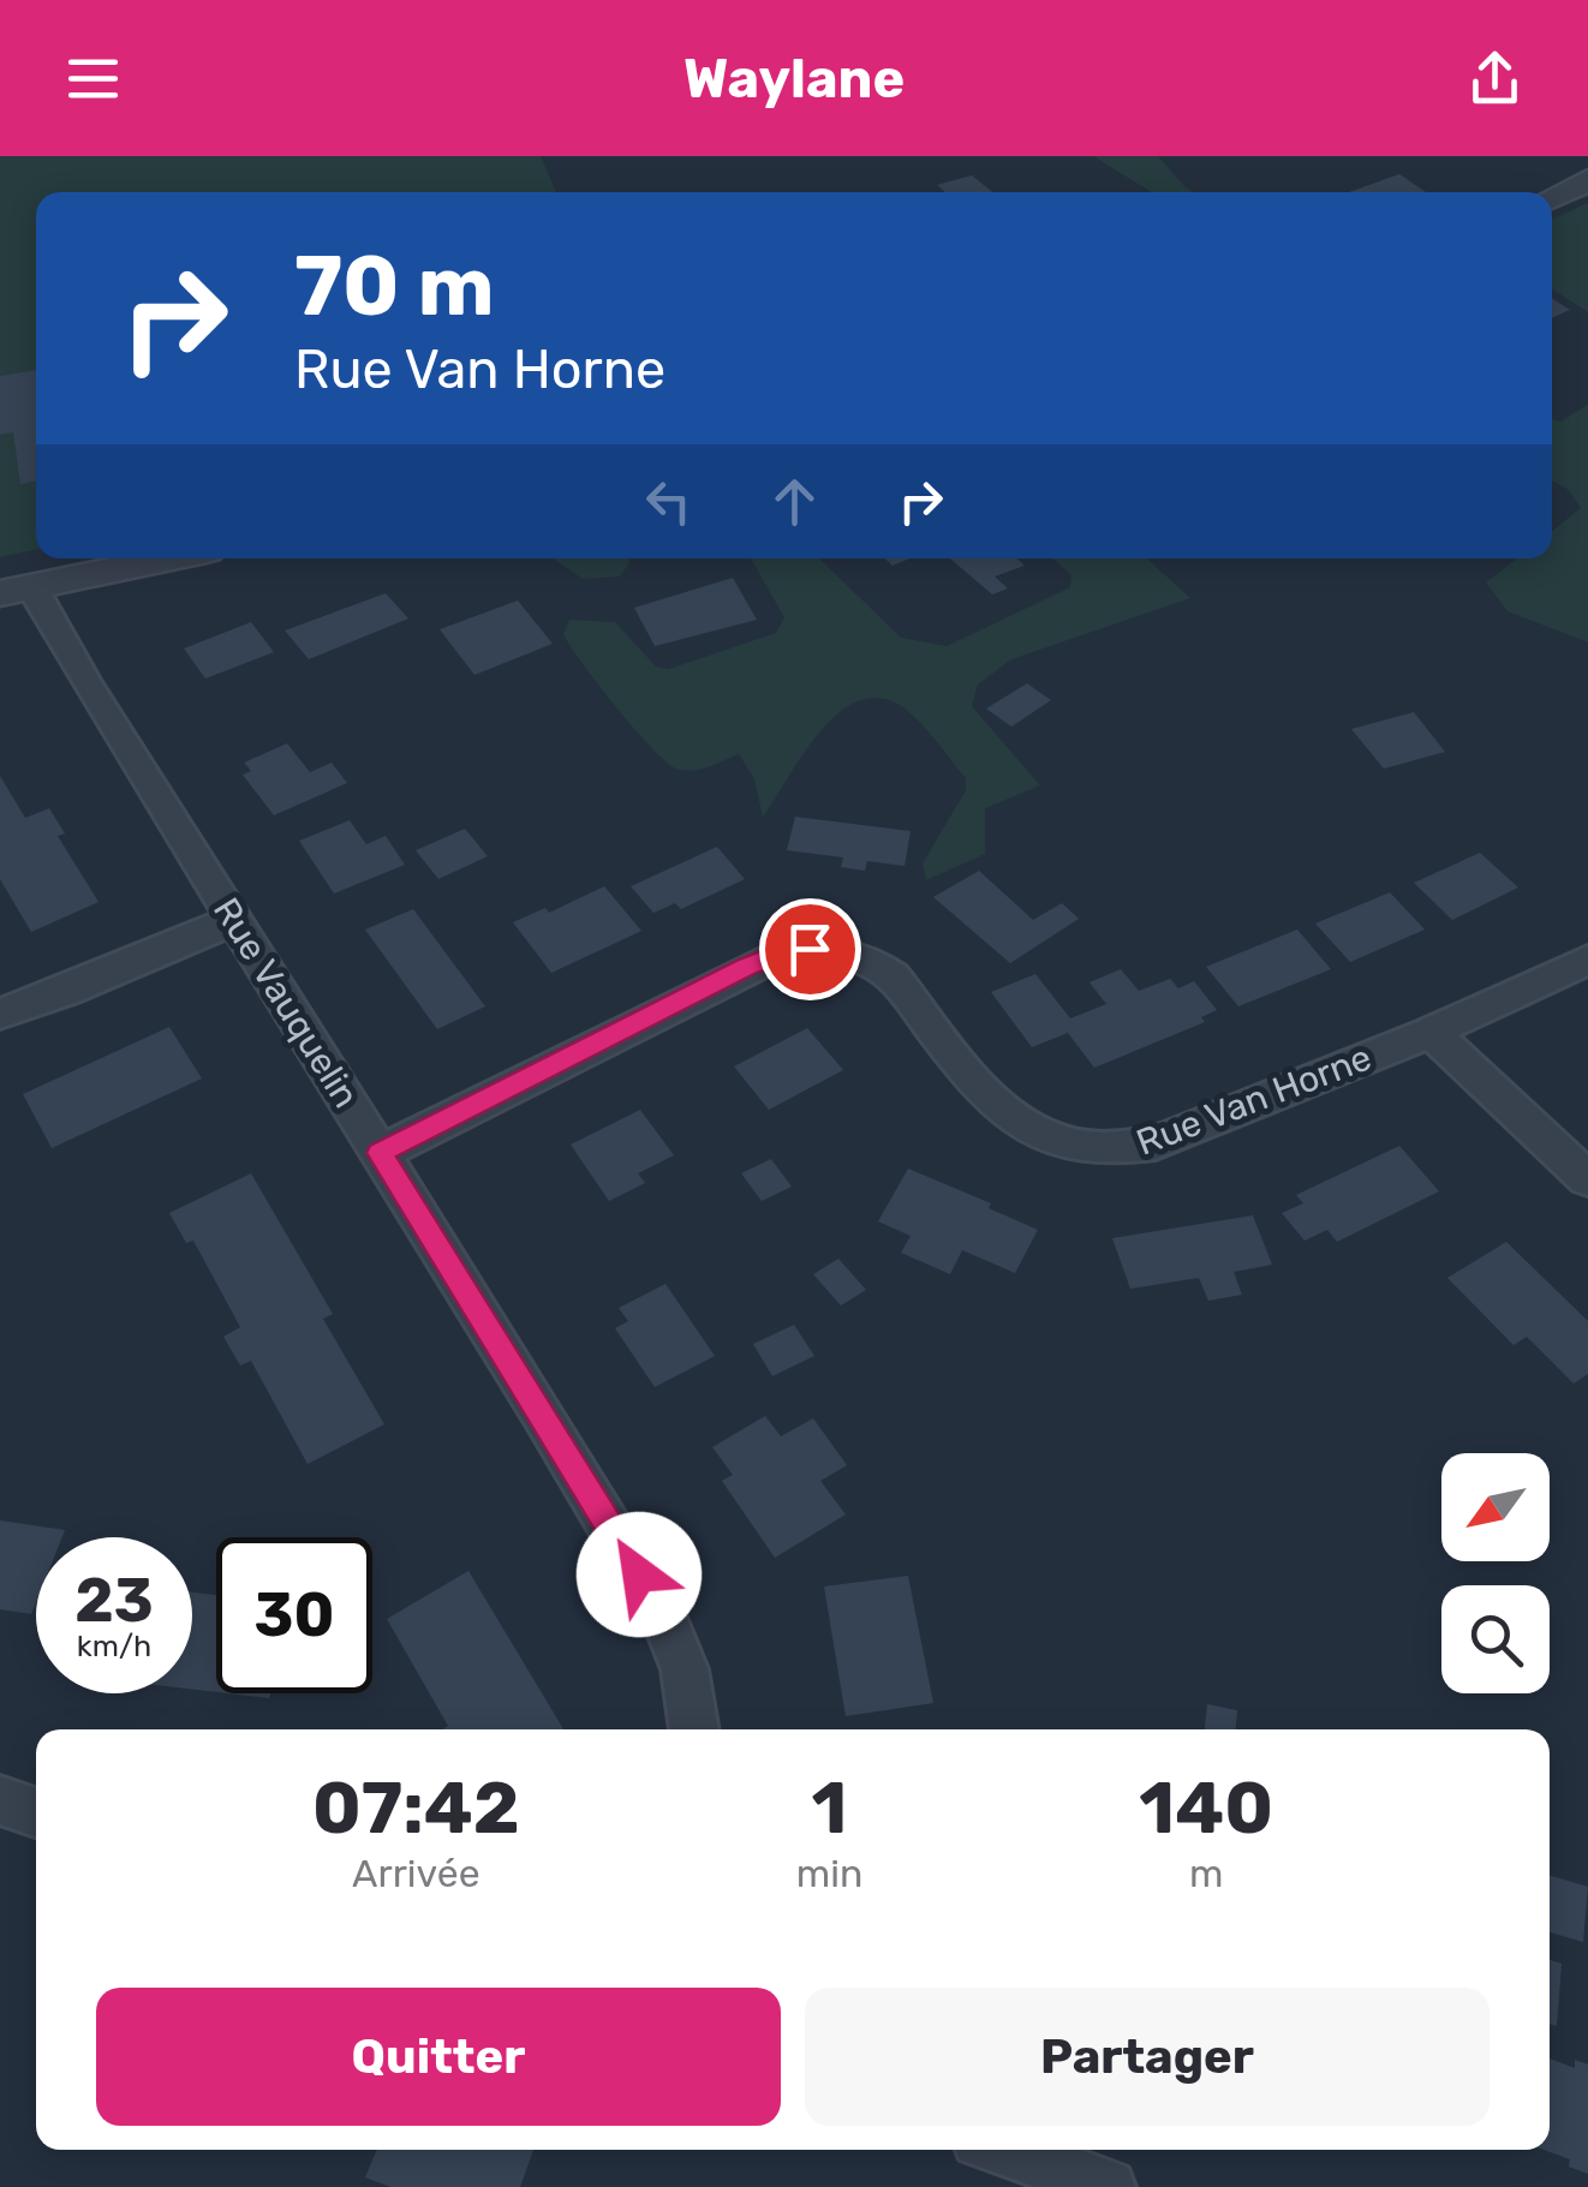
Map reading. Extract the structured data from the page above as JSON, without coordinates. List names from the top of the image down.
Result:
{
  "streets": {
    "street": ["Rue Vauquelin", "Rue Van Horne"]
  },
  "crossings": [
    ["Rue Vauquelin", "Rue Van Horne"]
  ],
  "north": "bottom left",
  "page": {
    "header": "Waylane",
    "turn": ["70 m", "Rue Van Horne"],
    "speed": "23 km/h",
    "limit": "30",
    "eta": [
      "07:42",
      "Arrivée",
      "1",
      "min",
      "140",
      "m"
    ],
    "buttons": ["Quitter", "Partager"]
  }
}
